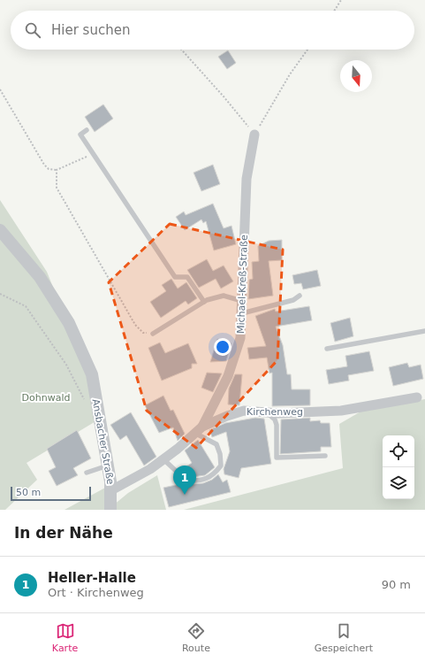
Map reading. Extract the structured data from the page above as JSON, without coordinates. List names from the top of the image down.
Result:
{
  "streets": {
    "street": ["Michael-Kreß-Straße", "Kirchenweg", "Ansbacher Straße"]
  },
  "crossings": [
    ["Michael-Kreß-Straße", "Kirchenweg"],
    ["Kirchenweg", "Ansbacher Straße"]
  ],
  "parks": ["Dohnwald"],
  "scale_bar": "50 m",
  "north": "bottom",
  "page": {
    "search": "Hier suchen",
    "pins": "1",
    "scale": "50 m",
    "heading": "In der Nähe",
    "list": [
      {
        "mark": "1",
        "name": "Heller-Halle",
        "note": "Ort · Kirchenweg",
        "value": "90 m"
      }
    ],
    "nav": ["Karte", "Route", "Gespeichert"]
  }
}
